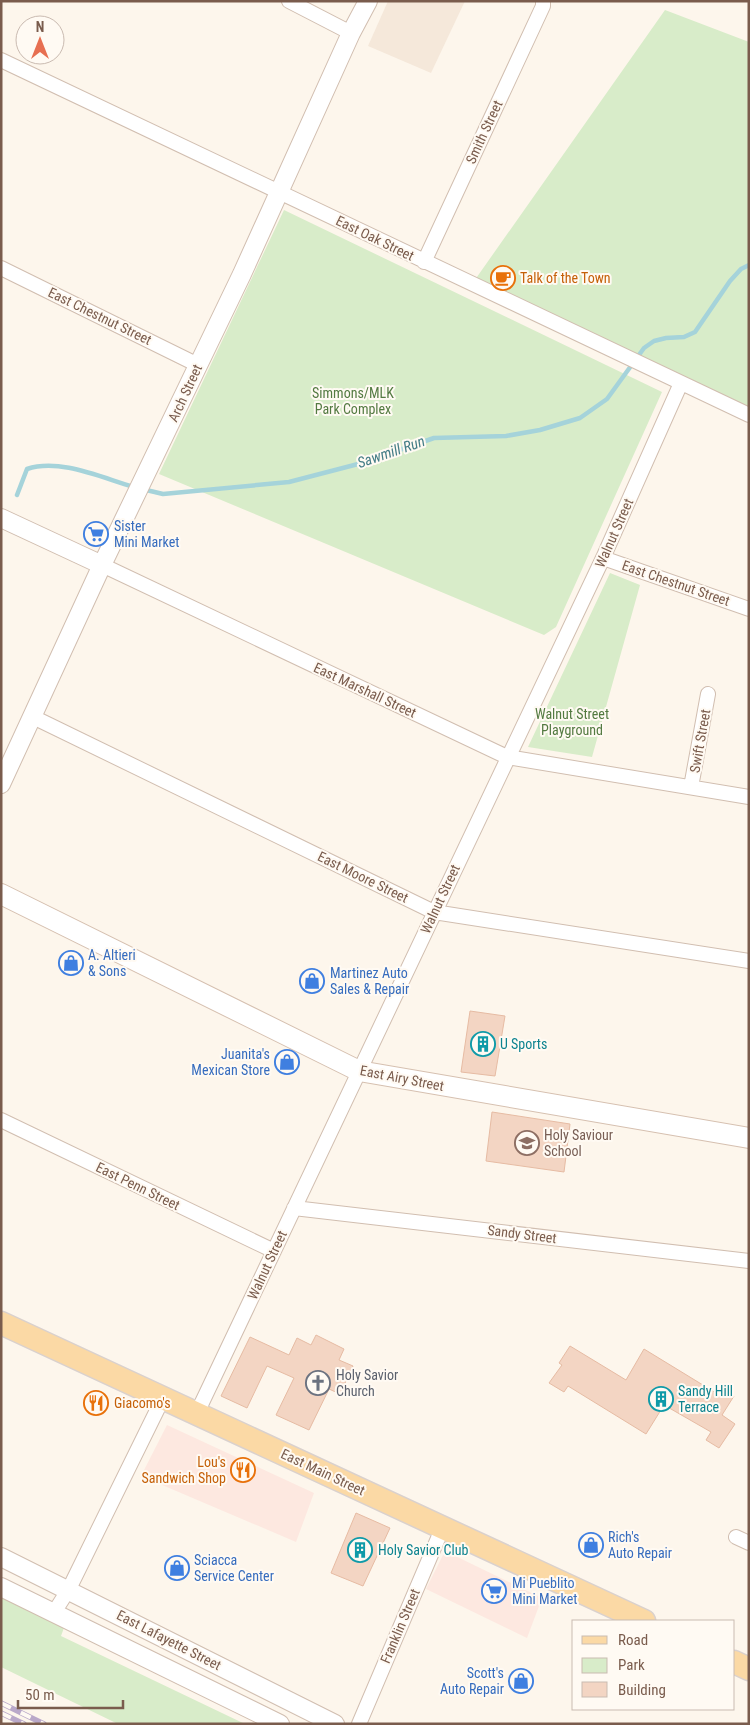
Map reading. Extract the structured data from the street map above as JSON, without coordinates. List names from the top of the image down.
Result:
{
  "streets": {
    "main road": ["East Airy Street", "East Main Street"],
    "street": [
      "Smith Street",
      "East Oak Street",
      "East Chestnut Street",
      "Arch Street",
      "Walnut Street",
      "East Marshall Street",
      "Swift Street",
      "East Moore Street",
      "East Penn Street",
      "Sandy Street",
      "Franklin Street",
      "East Lafayette Street"
    ]
  },
  "crossings": [
    ["Smith Street", "East Oak Street"],
    ["East Oak Street", "Arch Street"],
    ["East Oak Street", "Walnut Street"],
    ["East Chestnut Street", "Arch Street"],
    ["East Chestnut Street", "Walnut Street"],
    ["Arch Street", "East Marshall Street"],
    ["Arch Street", "East Moore Street"],
    ["Walnut Street", "East Marshall Street"],
    ["Walnut Street", "East Moore Street"],
    ["Walnut Street", "East Airy Street"],
    ["Walnut Street", "East Penn Street"],
    ["Walnut Street", "Sandy Street"],
    ["Walnut Street", "East Main Street"],
    ["East Marshall Street", "Swift Street"],
    ["East Main Street", "Franklin Street"]
  ],
  "water": ["Sawmill Run"],
  "parks": ["Simmons/MLK Park Complex", "Walnut Street Playground"],
  "places": {
    "cafe": ["Talk of the Town"],
    "supermarket": ["Sister Mini Market", "Mi Pueblito Mini Market"],
    "shop": [
      "A. Altieri & Sons",
      "Martinez Auto Sales & Repair",
      "Juanita's Mexican Store",
      "Rich's Auto Repair",
      "Sciacca Service Center",
      "Scott's Auto Repair"
    ],
    "building": ["U Sports", "Sandy Hill Terrace", "Holy Savior Club"],
    "school or university": ["Holy Saviour School"],
    "church": ["Holy Savior Church"],
    "restaurant": ["Giacomo's", "Lou's Sandwich Shop"]
  },
  "legend": ["Road", "Park", "Building"],
  "scale_bar": "50 m",
  "north": "top"
}
